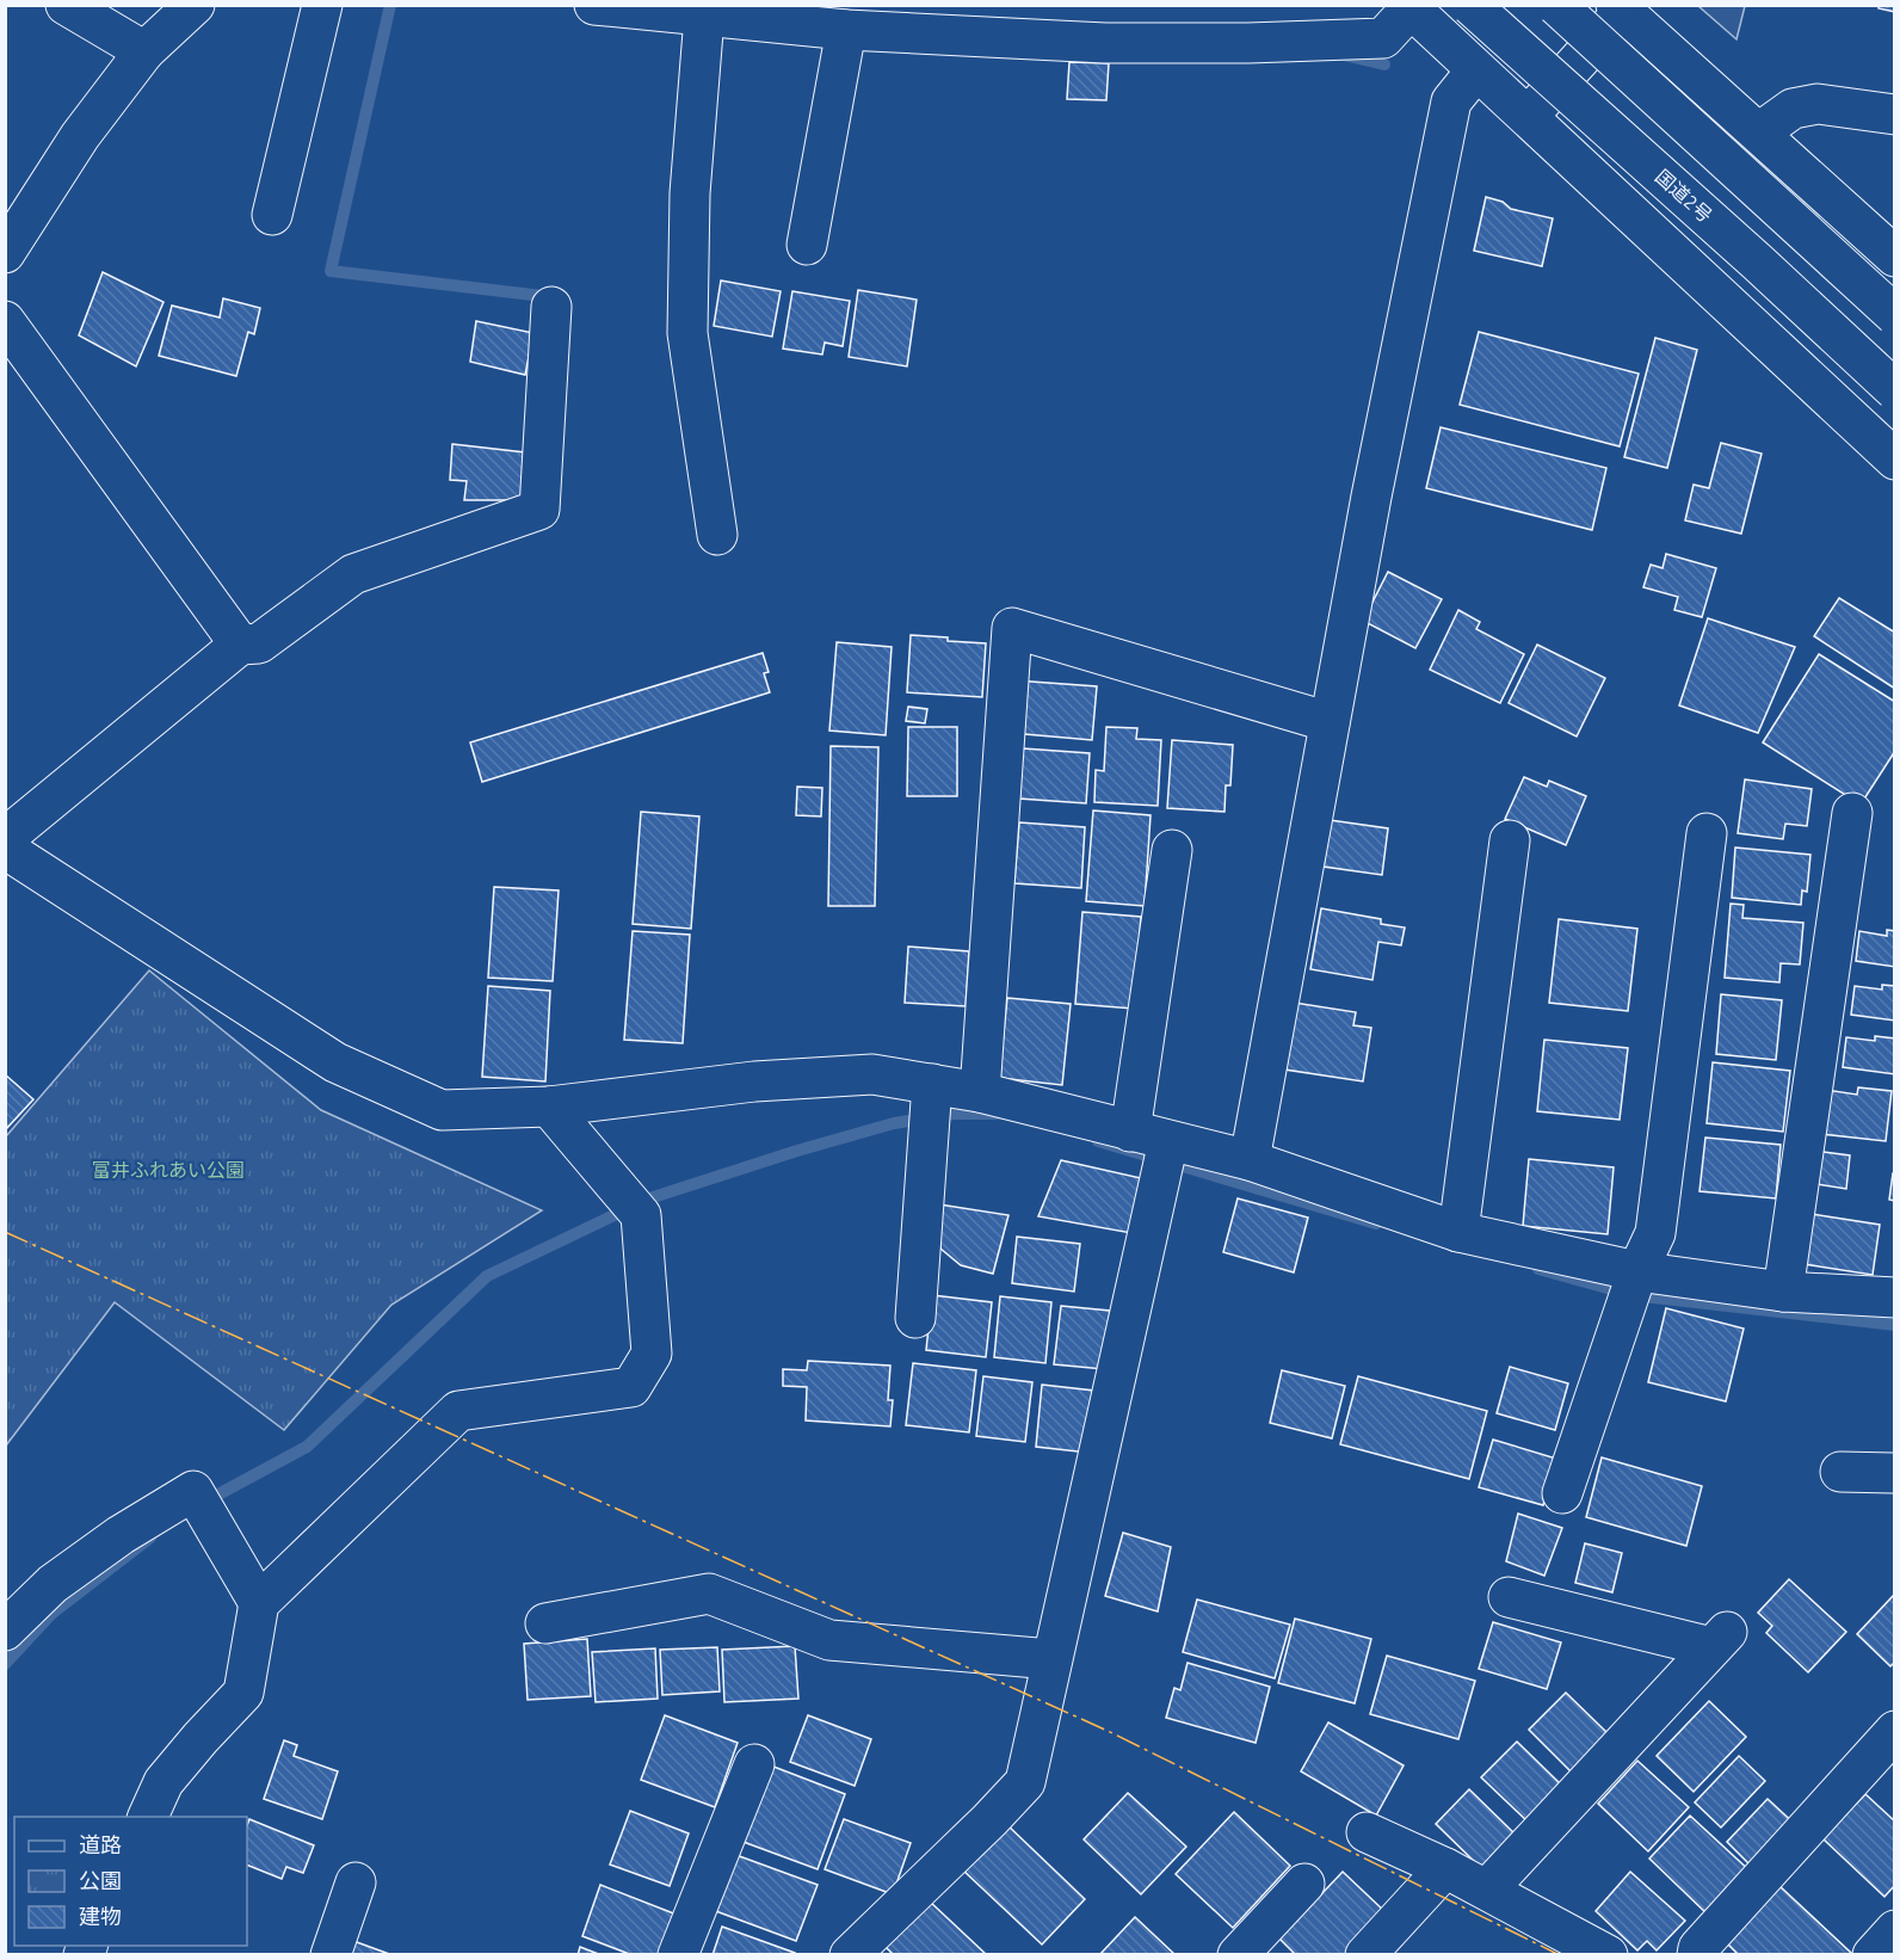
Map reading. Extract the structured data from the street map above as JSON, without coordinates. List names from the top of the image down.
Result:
{
  "streets": {
    "main road": ["国道2号"]
  },
  "parks": ["富井ふれあい公園"],
  "legend": ["道路", "公園", "建物"]
}
